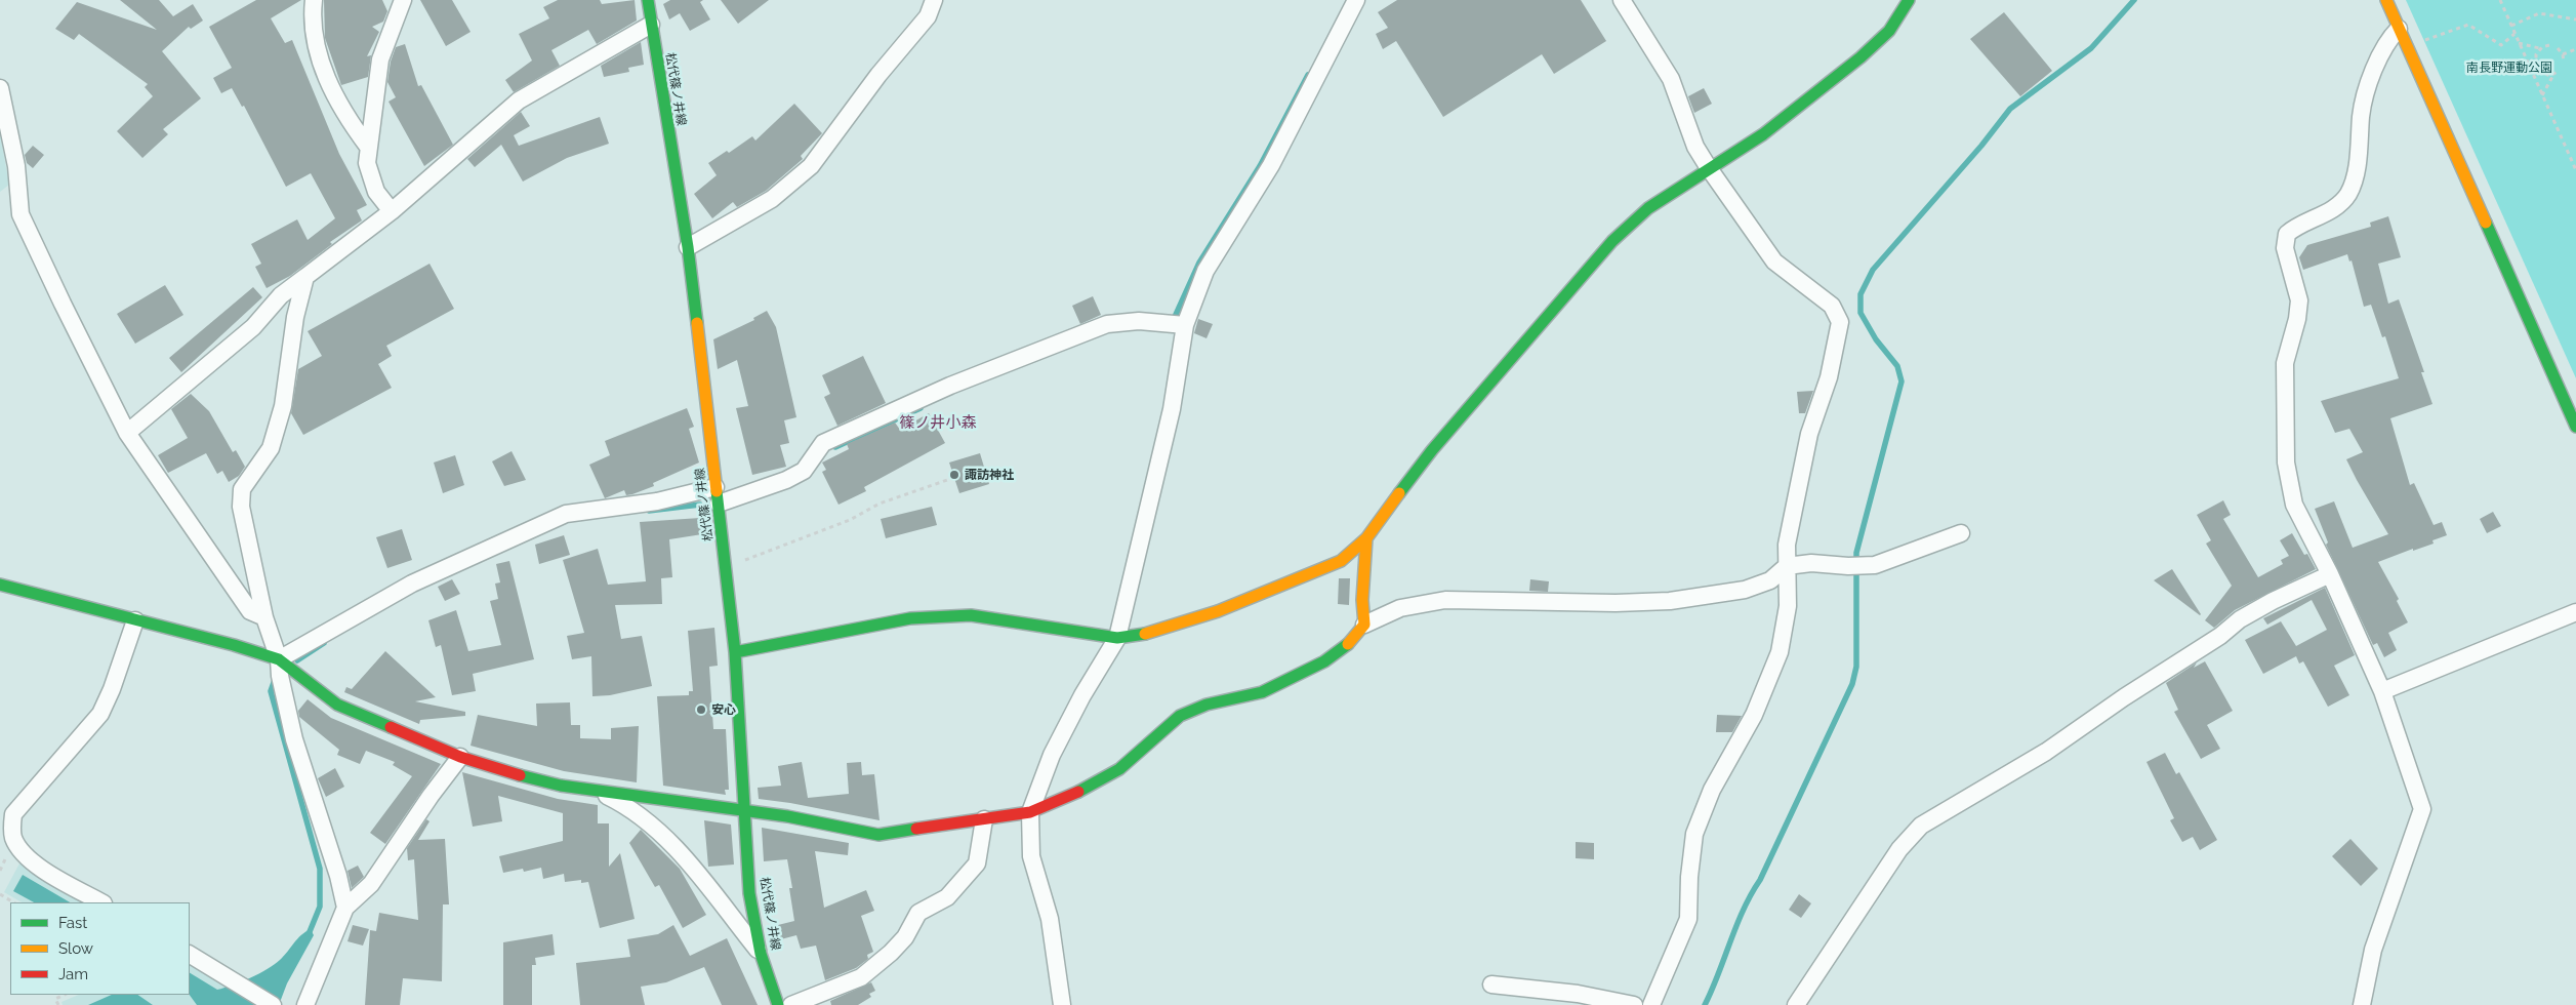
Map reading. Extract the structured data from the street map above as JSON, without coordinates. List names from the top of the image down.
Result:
{
  "streets": {
    "street": ["松代篠ノ井線"]
  },
  "districts": ["篠ノ井小森"],
  "parks": ["南長野運動公園"],
  "places": ["諏訪神社", "安心"],
  "legend": ["Fast", "Slow", "Jam"]
}
